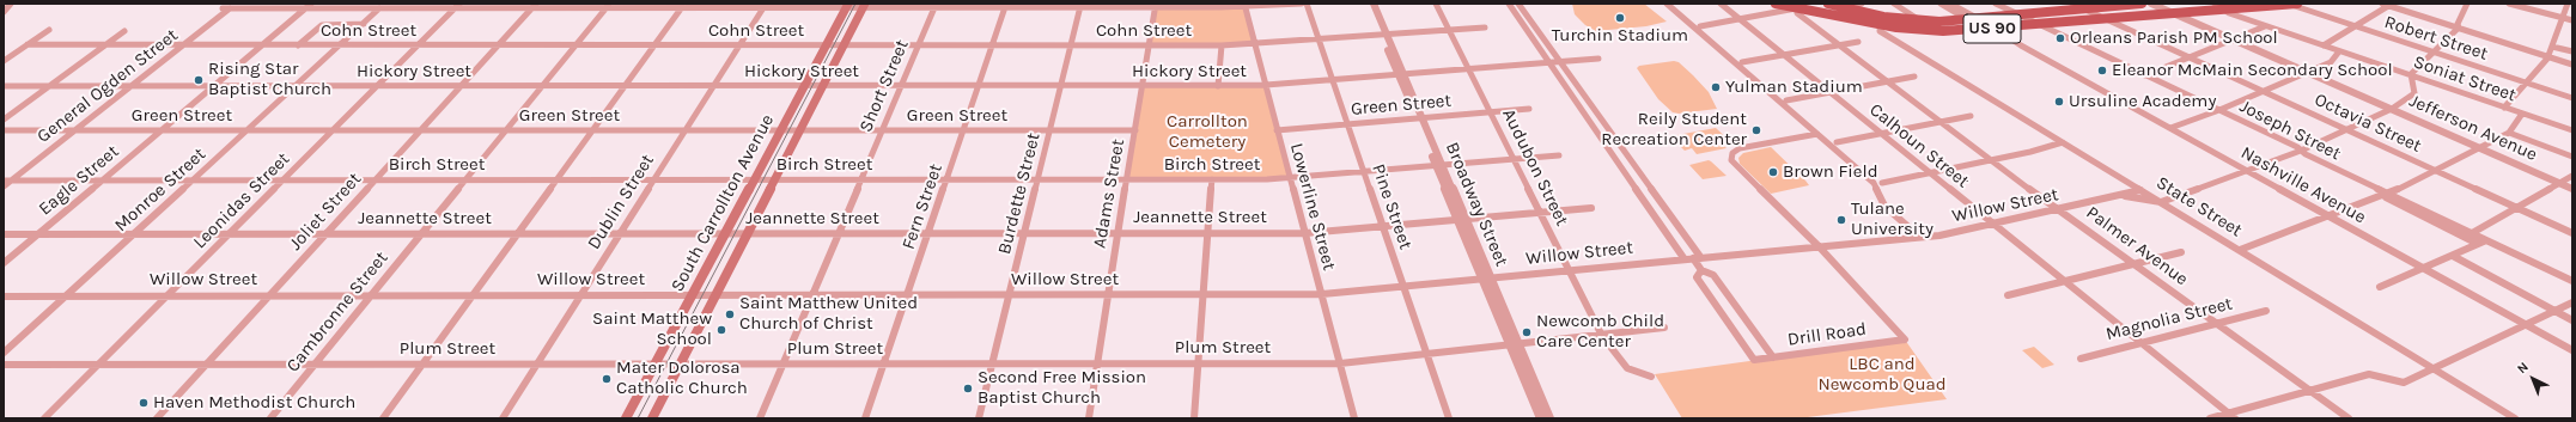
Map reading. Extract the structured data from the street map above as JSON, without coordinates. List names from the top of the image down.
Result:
{
  "streets": {
    "main road": ["US 90", "South Carrollton Avenue"],
    "street": [
      "Cohn Street",
      "Robert Street",
      "Hickory Street",
      "Soniat Street",
      "General Ogden Street",
      "Short Street",
      "Green Street",
      "Octavia Street",
      "Jefferson Avenue",
      "Joseph Street",
      "Calhoun Street",
      "Birch Street",
      "Audubon Street",
      "Eagle Street",
      "Nashville Avenue",
      "Monroe Street",
      "Burdette Street",
      "Adams Street",
      "Leonidas Street",
      "Dublin Street",
      "Broadway Street",
      "Willow Street",
      "Fern Street",
      "Lowerline Street",
      "Pine Street",
      "State Street",
      "Joliet Street",
      "Jeannette Street",
      "Palmer Avenue",
      "Cambronne Street",
      "Magnolia Street",
      "Drill Road",
      "Plum Street"
    ]
  },
  "crossings": [
    ["US 90", "Robert Street"],
    ["US 90", "Soniat Street"],
    ["US 90", "Octavia Street"],
    ["US 90", "Jefferson Avenue"],
    ["US 90", "Joseph Street"],
    ["US 90", "Nashville Avenue"],
    ["US 90", "State Street"],
    ["US 90", "Palmer Avenue"],
    ["Cohn Street", "General Ogden Street"],
    ["Cohn Street", "Short Street"],
    ["Cohn Street", "Audubon Street"],
    ["Cohn Street", "Eagle Street"],
    ["Cohn Street", "Monroe Street"],
    ["Cohn Street", "Burdette Street"],
    ["Cohn Street", "Adams Street"],
    ["Cohn Street", "Leonidas Street"],
    ["Cohn Street", "Dublin Street"],
    ["Cohn Street", "South Carrollton Avenue"],
    ["Cohn Street", "Broadway Street"],
    ["Cohn Street", "Fern Street"],
    ["Cohn Street", "Lowerline Street"],
    ["Cohn Street", "Pine Street"],
    ["Cohn Street", "Joliet Street"],
    ["Cohn Street", "Cambronne Street"],
    ["Hickory Street", "General Ogden Street"],
    ["Hickory Street", "Short Street"],
    ["Hickory Street", "Audubon Street"],
    ["Hickory Street", "Eagle Street"],
    ["Hickory Street", "Monroe Street"],
    ["Hickory Street", "Burdette Street"],
    ["Hickory Street", "Adams Street"],
    ["Hickory Street", "Leonidas Street"],
    ["Hickory Street", "Dublin Street"],
    ["Hickory Street", "South Carrollton Avenue"],
    ["Hickory Street", "Broadway Street"],
    ["Hickory Street", "Fern Street"],
    ["Hickory Street", "Lowerline Street"],
    ["Hickory Street", "Pine Street"],
    ["Hickory Street", "Joliet Street"],
    ["Hickory Street", "Cambronne Street"],
    ["General Ogden Street", "Green Street"],
    ["General Ogden Street", "Birch Street"],
    ["Short Street", "Green Street"],
    ["Short Street", "Birch Street"],
    ["Short Street", "Willow Street"],
    ["Short Street", "Jeannette Street"],
    ["Short Street", "Plum Street"],
    ["Green Street", "Audubon Street"],
    ["Green Street", "Eagle Street"],
    ["Green Street", "Monroe Street"],
    ["Green Street", "Burdette Street"],
    ["Green Street", "Adams Street"],
    ["Green Street", "Leonidas Street"],
    ["Green Street", "Dublin Street"],
    ["Green Street", "South Carrollton Avenue"],
    ["Green Street", "Broadway Street"],
    ["Green Street", "Fern Street"],
    ["Green Street", "Lowerline Street"],
    ["Green Street", "Pine Street"],
    ["Green Street", "Joliet Street"],
    ["Green Street", "Cambronne Street"],
    ["Calhoun Street", "Willow Street"],
    ["Calhoun Street", "Magnolia Street"],
    ["Birch Street", "Audubon Street"],
    ["Birch Street", "Eagle Street"],
    ["Birch Street", "Monroe Street"],
    ["Birch Street", "Burdette Street"],
    ["Birch Street", "Adams Street"],
    ["Birch Street", "Leonidas Street"],
    ["Birch Street", "Dublin Street"],
    ["Birch Street", "South Carrollton Avenue"],
    ["Birch Street", "Broadway Street"],
    ["Birch Street", "Fern Street"],
    ["Birch Street", "Lowerline Street"],
    ["Birch Street", "Pine Street"],
    ["Birch Street", "Joliet Street"],
    ["Birch Street", "Cambronne Street"],
    ["Audubon Street", "Willow Street"],
    ["Audubon Street", "Jeannette Street"],
    ["Audubon Street", "Plum Street"],
    ["Eagle Street", "Jeannette Street"],
    ["Monroe Street", "Willow Street"],
    ["Monroe Street", "Jeannette Street"],
    ["Burdette Street", "Willow Street"],
    ["Burdette Street", "Jeannette Street"],
    ["Burdette Street", "Plum Street"],
    ["Adams Street", "Willow Street"],
    ["Adams Street", "Jeannette Street"],
    ["Adams Street", "Plum Street"],
    ["Leonidas Street", "Willow Street"],
    ["Leonidas Street", "Jeannette Street"],
    ["Leonidas Street", "Plum Street"],
    ["Dublin Street", "Willow Street"],
    ["Dublin Street", "Jeannette Street"],
    ["Dublin Street", "Plum Street"],
    ["South Carrollton Avenue", "Willow Street"],
    ["South Carrollton Avenue", "Jeannette Street"],
    ["South Carrollton Avenue", "Plum Street"],
    ["Broadway Street", "Willow Street"],
    ["Broadway Street", "Jeannette Street"],
    ["Broadway Street", "Plum Street"],
    ["Willow Street", "Fern Street"],
    ["Willow Street", "Lowerline Street"],
    ["Willow Street", "Pine Street"],
    ["Willow Street", "State Street"],
    ["Willow Street", "Joliet Street"],
    ["Willow Street", "Palmer Avenue"],
    ["Willow Street", "Cambronne Street"],
    ["Willow Street", "Drill Road"],
    ["Fern Street", "Jeannette Street"],
    ["Fern Street", "Plum Street"],
    ["Lowerline Street", "Jeannette Street"],
    ["Lowerline Street", "Plum Street"],
    ["Pine Street", "Jeannette Street"],
    ["Pine Street", "Plum Street"],
    ["Joliet Street", "Jeannette Street"],
    ["Joliet Street", "Plum Street"],
    ["Jeannette Street", "Cambronne Street"],
    ["Palmer Avenue", "Magnolia Street"],
    ["Cambronne Street", "Plum Street"]
  ],
  "parks": ["Carrollton Cemetery", "LBC and Newcomb Quad"],
  "places": [
    "Turchin Stadium",
    "Orleans Parish PM School",
    "Eleanor McMain Secondary School",
    "Rising Star Baptist Church",
    "Yulman Stadium",
    "Ursuline Academy",
    "Reily Student Recreation Center",
    "Brown Field",
    "Tulane University",
    "Saint Matthew United Church of Christ",
    "Saint Matthew School",
    "Newcomb Child Care Center",
    "Mater Dolorosa Catholic Church",
    "Second Free Mission Baptist Church",
    "Haven Methodist Church"
  ],
  "north": "top left"
}
